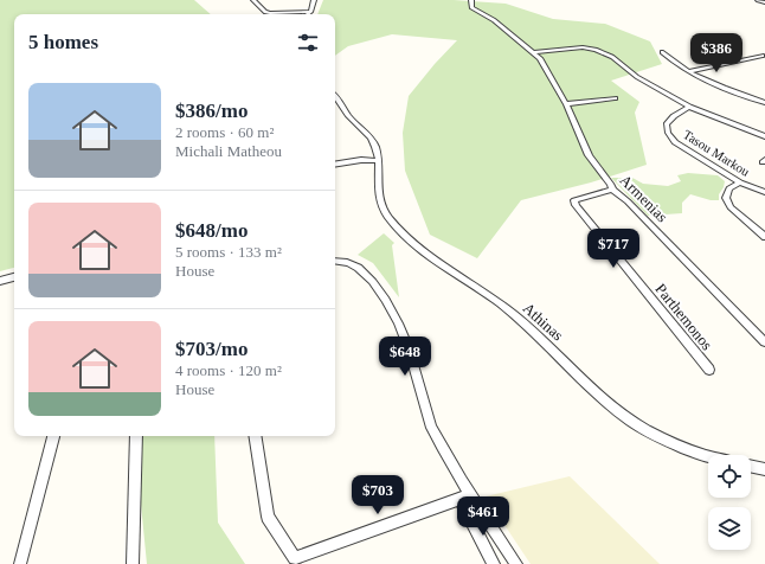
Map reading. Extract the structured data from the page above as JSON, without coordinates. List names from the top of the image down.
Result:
{
  "streets": {
    "street": [
      "Tasou Markou",
      "Armenias",
      "Parthemonos",
      "Athinas"
    ]
  },
  "crossings": [
    ["Armenias", "Parthemonos"]
  ],
  "page": {
    "heading": "5 homes",
    "price": [
      "$386",
      "$717",
      "$648",
      "$703",
      "$461"
    ],
    "list": [
      {
        "name": "$386/mo",
        "note": "2 rooms · 60 m² · Michali Matheou"
      },
      {
        "name": "$648/mo",
        "note": "5 rooms · 133 m² · House"
      },
      {
        "name": "$703/mo",
        "note": "4 rooms · 120 m² · House"
      }
    ]
  }
}
